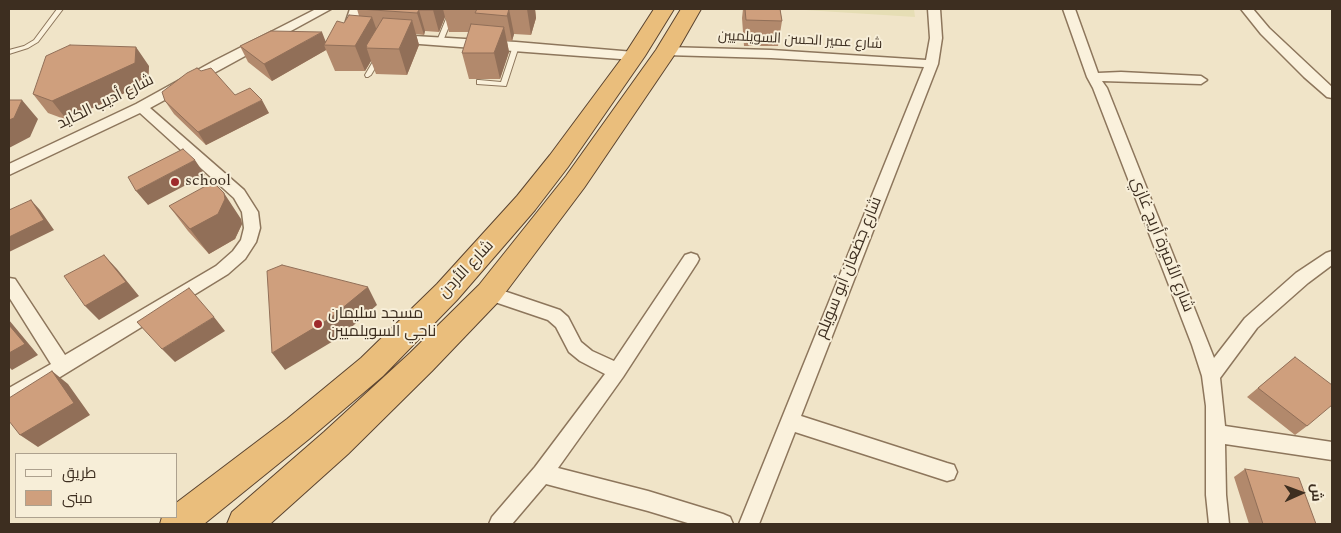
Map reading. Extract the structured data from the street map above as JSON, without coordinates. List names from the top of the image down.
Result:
{
  "streets": {
    "highway": ["شارع الأردن"],
    "street": [
      "شارع عمير الحسن السويلميين",
      "شارع أديب الكايد",
      "شارع الأميرة أريج غازي",
      "شارع جضعان أبو سويلم"
    ]
  },
  "crossings": [
    ["شارع عمير الحسن السويلميين", "شارع جضعان أبو سويلم"],
    ["شارع عمير الحسن السويلميين", "شارع الأردن"]
  ],
  "places": ["school", "مسجد سليمان ناجي السويلميين"],
  "legend": ["طريق", "مبنى"],
  "north": "right"
}
